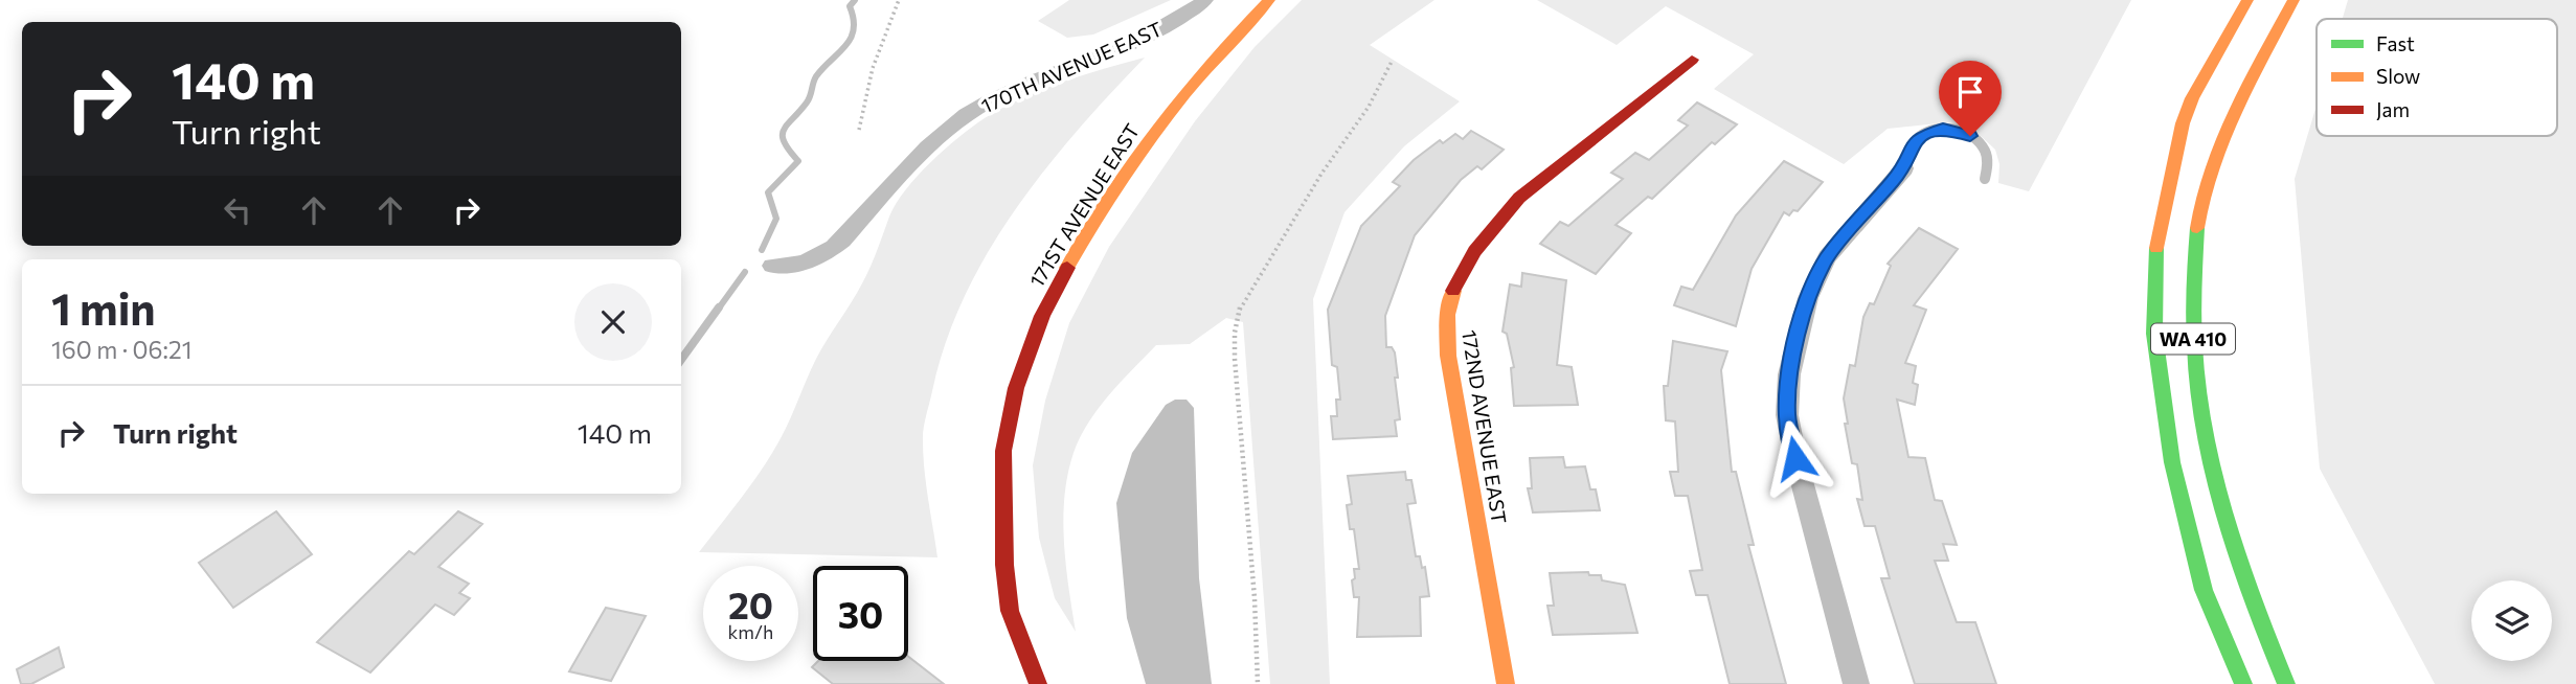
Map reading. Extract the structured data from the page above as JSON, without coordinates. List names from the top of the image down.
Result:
{
  "streets": {
    "main road": ["171ST AVENUE EAST", "WA 410", "172ND AVENUE EAST"],
    "street": ["170TH AVENUE EAST"]
  },
  "legend": ["Fast", "Slow", "Jam"],
  "page": {
    "turn": ["140 m", "Turn right"],
    "heading": ["1 min", "160 m · 06:21"],
    "list": [
      {
        "name": "Turn right",
        "value": "140 m"
      }
    ],
    "speed": "20 km/h",
    "limit": "30"
  }
}
